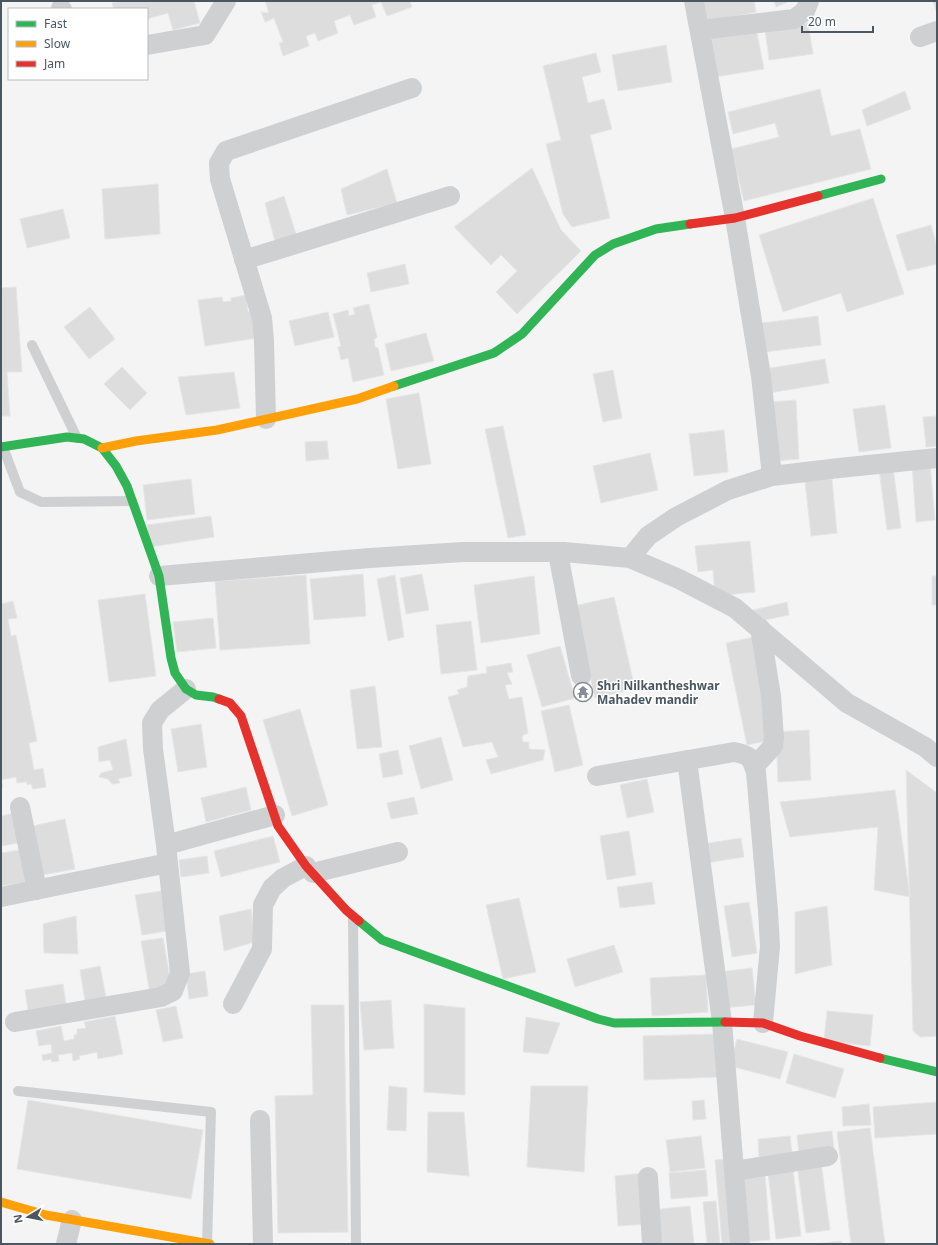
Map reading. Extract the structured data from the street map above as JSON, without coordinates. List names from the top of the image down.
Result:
{
  "places": {
    "temple": ["Shri Nilkantheshwar Mahadev mandir"]
  },
  "legend": ["Fast", "Slow", "Jam"],
  "scale_bar": "20 m",
  "north": "left"
}
